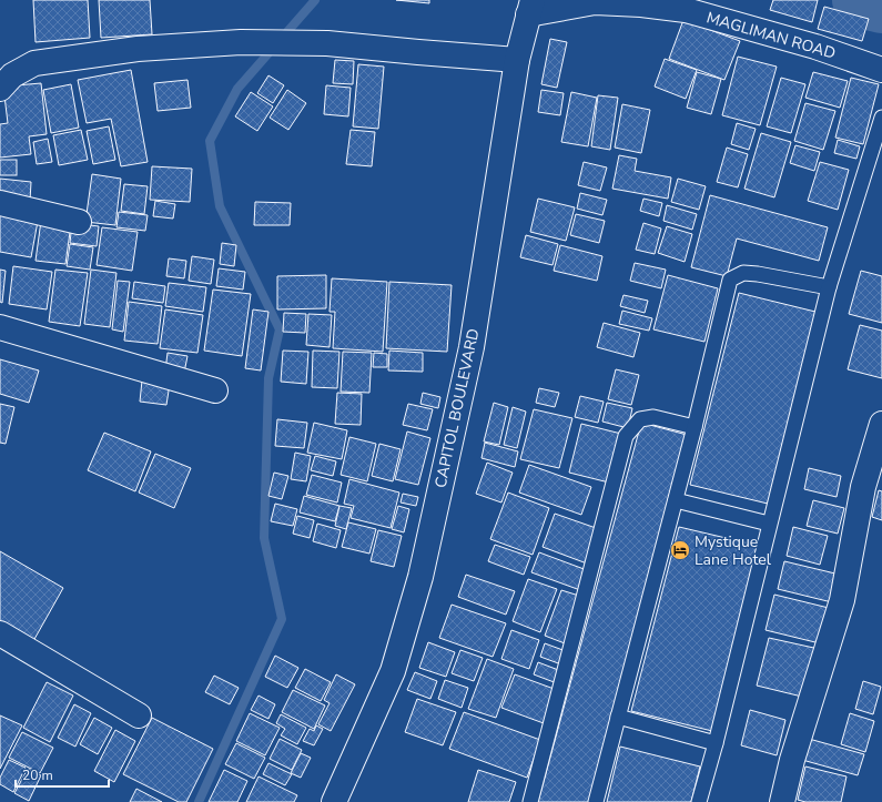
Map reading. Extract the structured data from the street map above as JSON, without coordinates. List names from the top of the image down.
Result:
{
  "streets": {
    "street": ["MAGLIMAN ROAD", "CAPITOL BOULEVARD"]
  },
  "crossings": [
    ["MAGLIMAN ROAD", "CAPITOL BOULEVARD"]
  ],
  "places": {
    "hotel": ["Mystique Lane Hotel"]
  },
  "scale_bar": "20 m"
}
